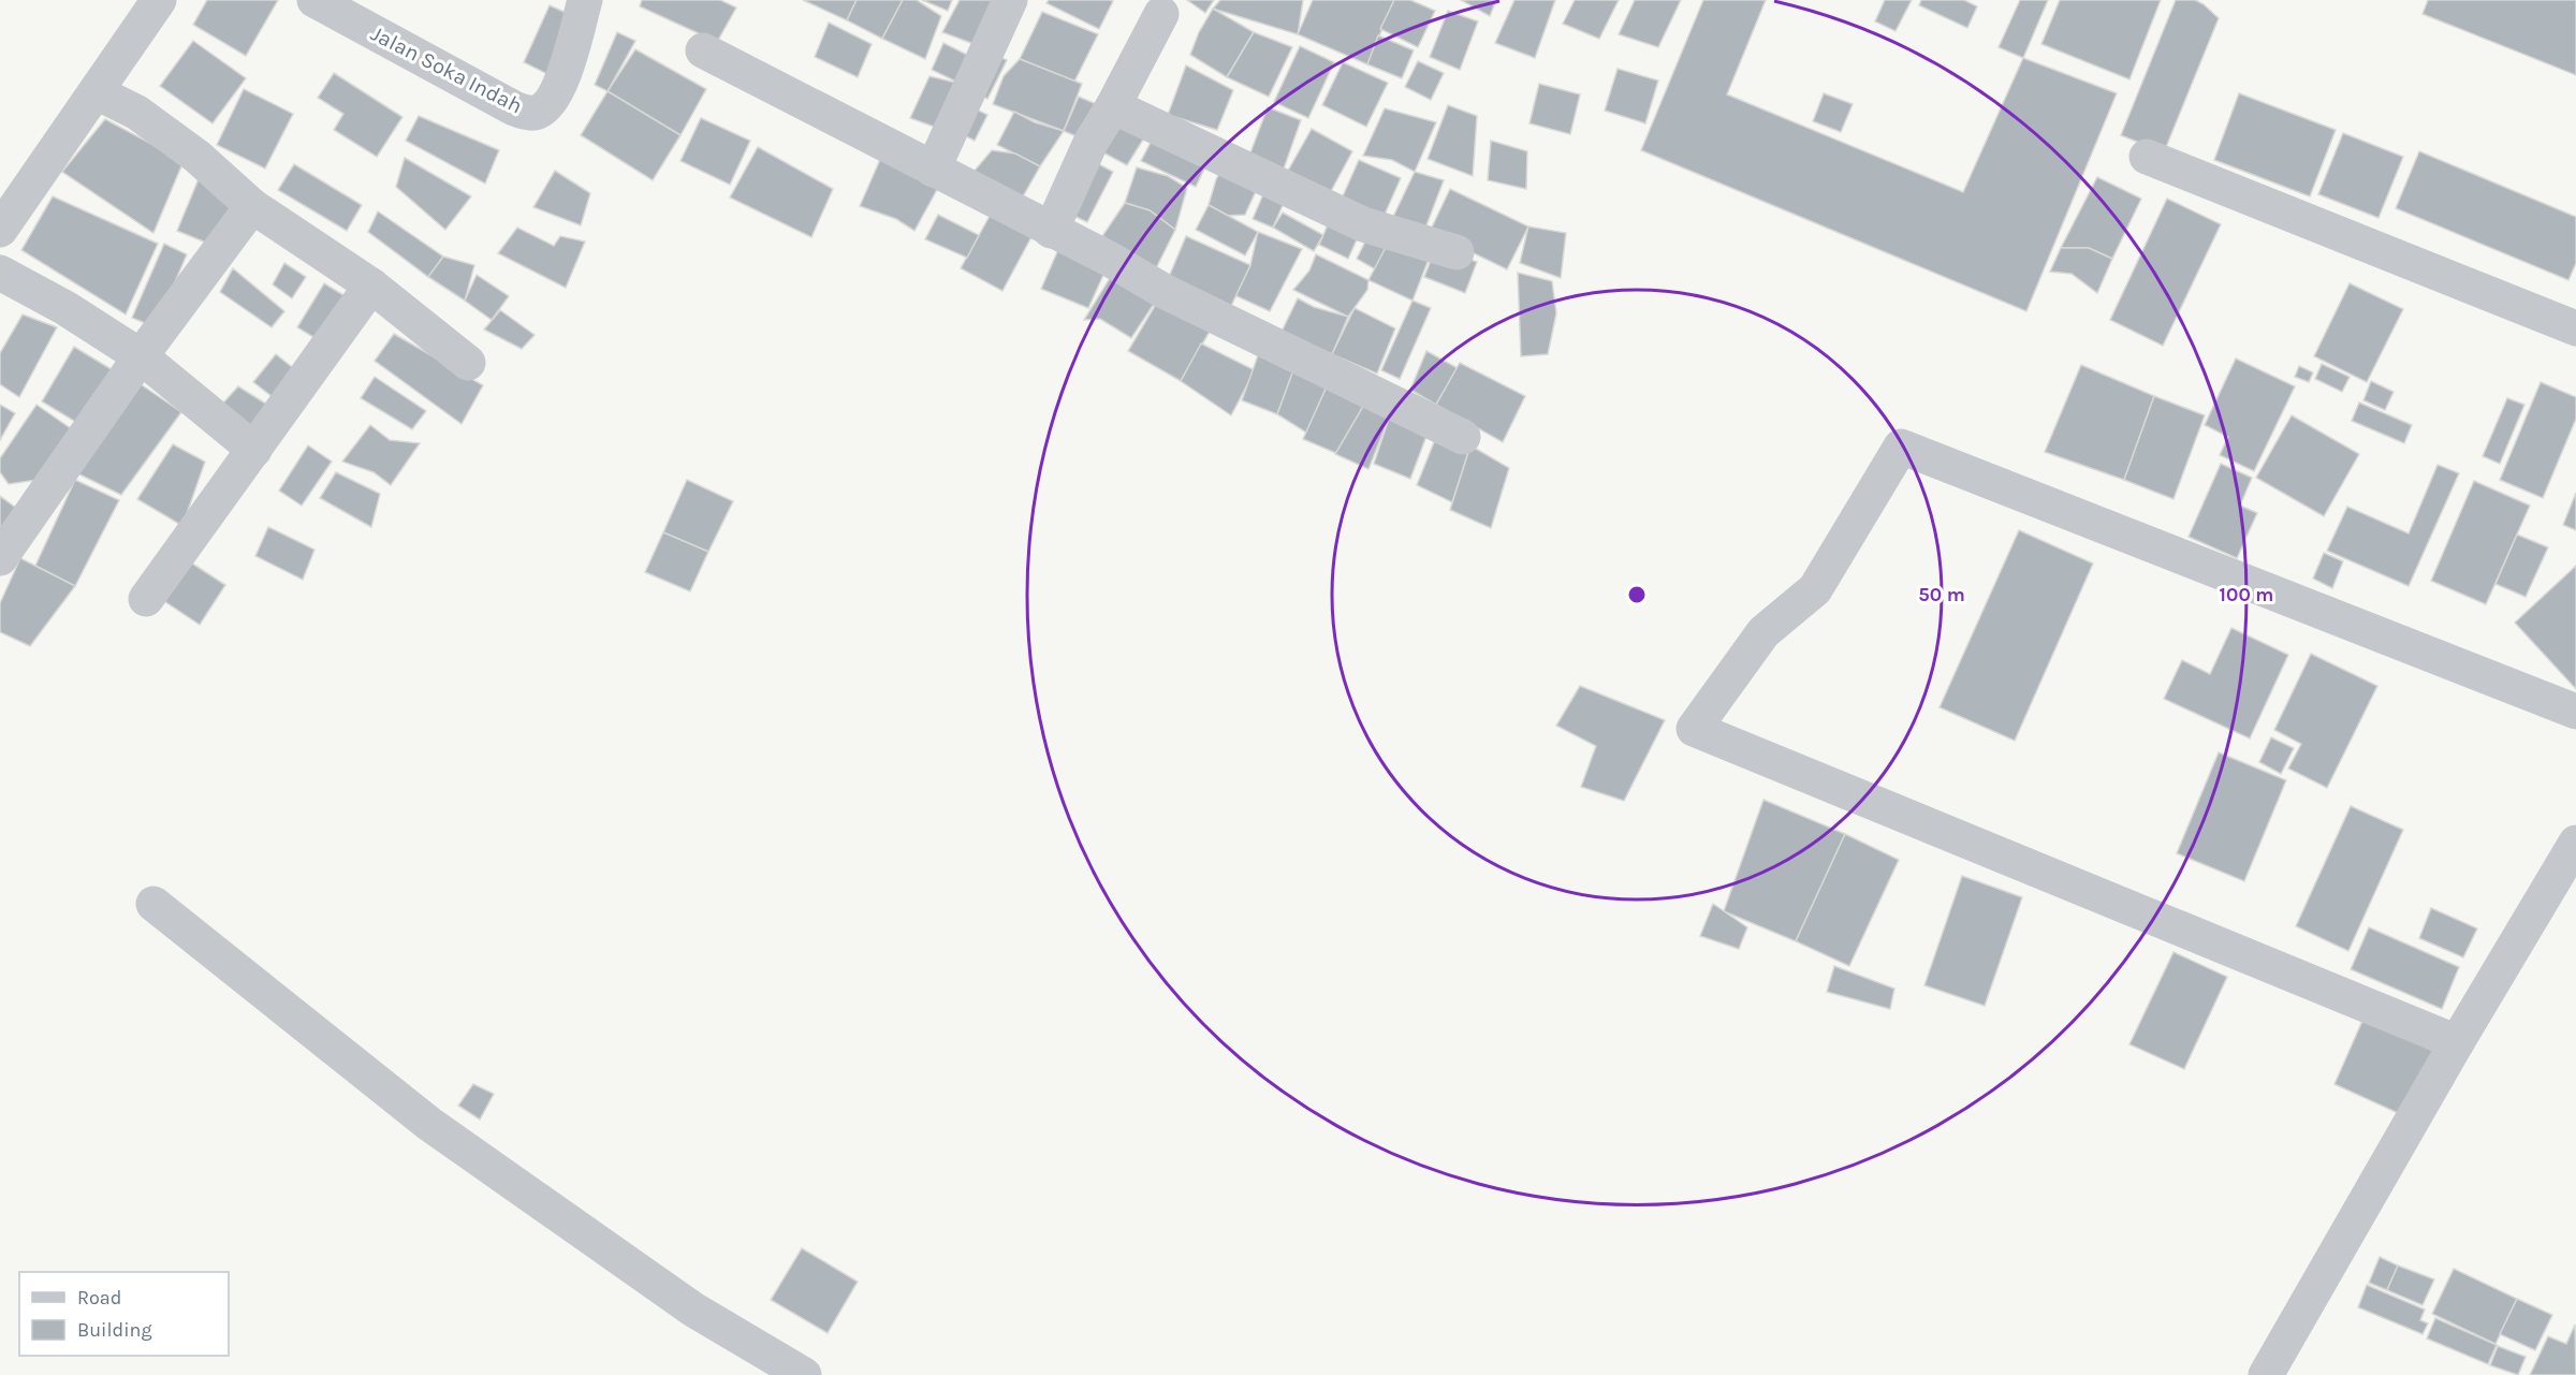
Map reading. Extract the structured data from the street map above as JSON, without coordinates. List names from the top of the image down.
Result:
{
  "streets": {
    "street": ["Jalan Soka Indah"]
  },
  "legend": ["Road", "Building"],
  "rings": ["50 m", "100 m"]
}
